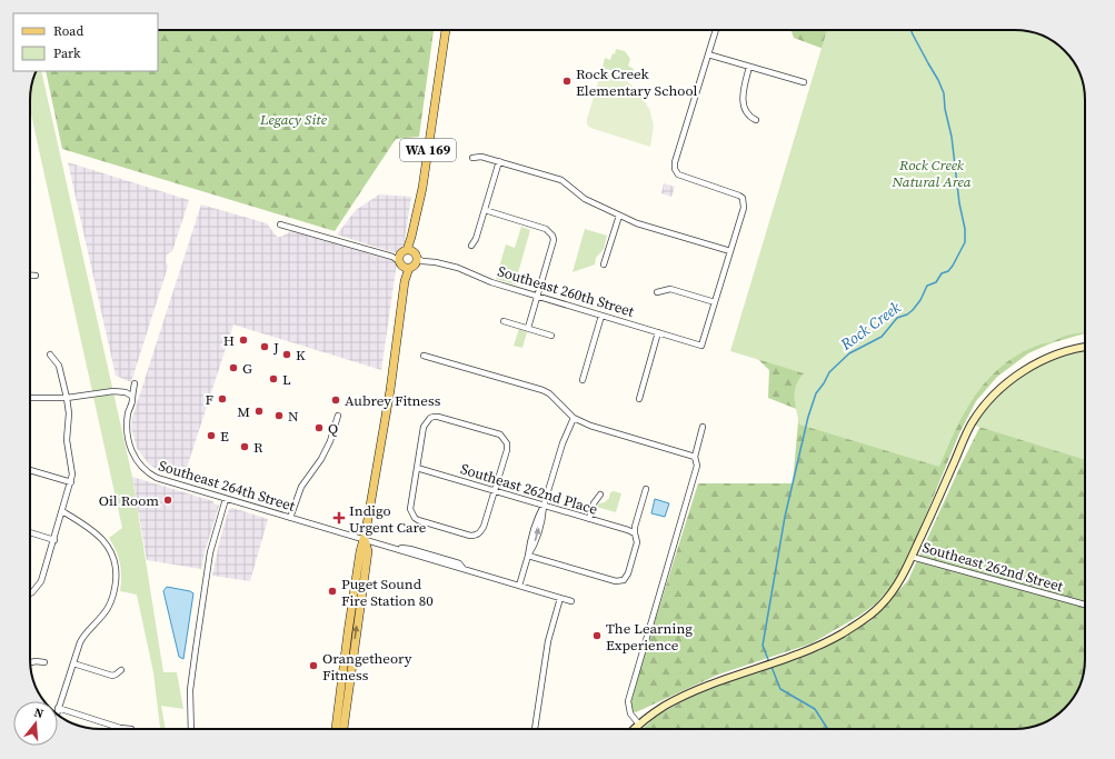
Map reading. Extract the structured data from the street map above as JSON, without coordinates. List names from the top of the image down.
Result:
{
  "streets": {
    "main road": ["WA 169"],
    "street": [
      "Southeast 260th Street",
      "Southeast 264th Street",
      "Southeast 262nd Place",
      "Southeast 262nd Street"
    ]
  },
  "crossings": [
    ["WA 169", "Southeast 260th Street"],
    ["WA 169", "Southeast 264th Street"]
  ],
  "water": ["Rock Creek"],
  "parks": ["Legacy Site", "Rock Creek Natural Area"],
  "places": {
    "other": [
      "Rock Creek Elementary School",
      "H",
      "J",
      "K",
      "G",
      "L",
      "F",
      "Aubrey Fitness",
      "M",
      "N",
      "Q",
      "E",
      "R",
      "Oil Room",
      "Puget Sound Fire Station 80",
      "The Learning Experience",
      "Orangetheory Fitness"
    ],
    "health": ["Indigo Urgent Care"]
  },
  "legend": ["Road", "Park"],
  "north": "top"
}
